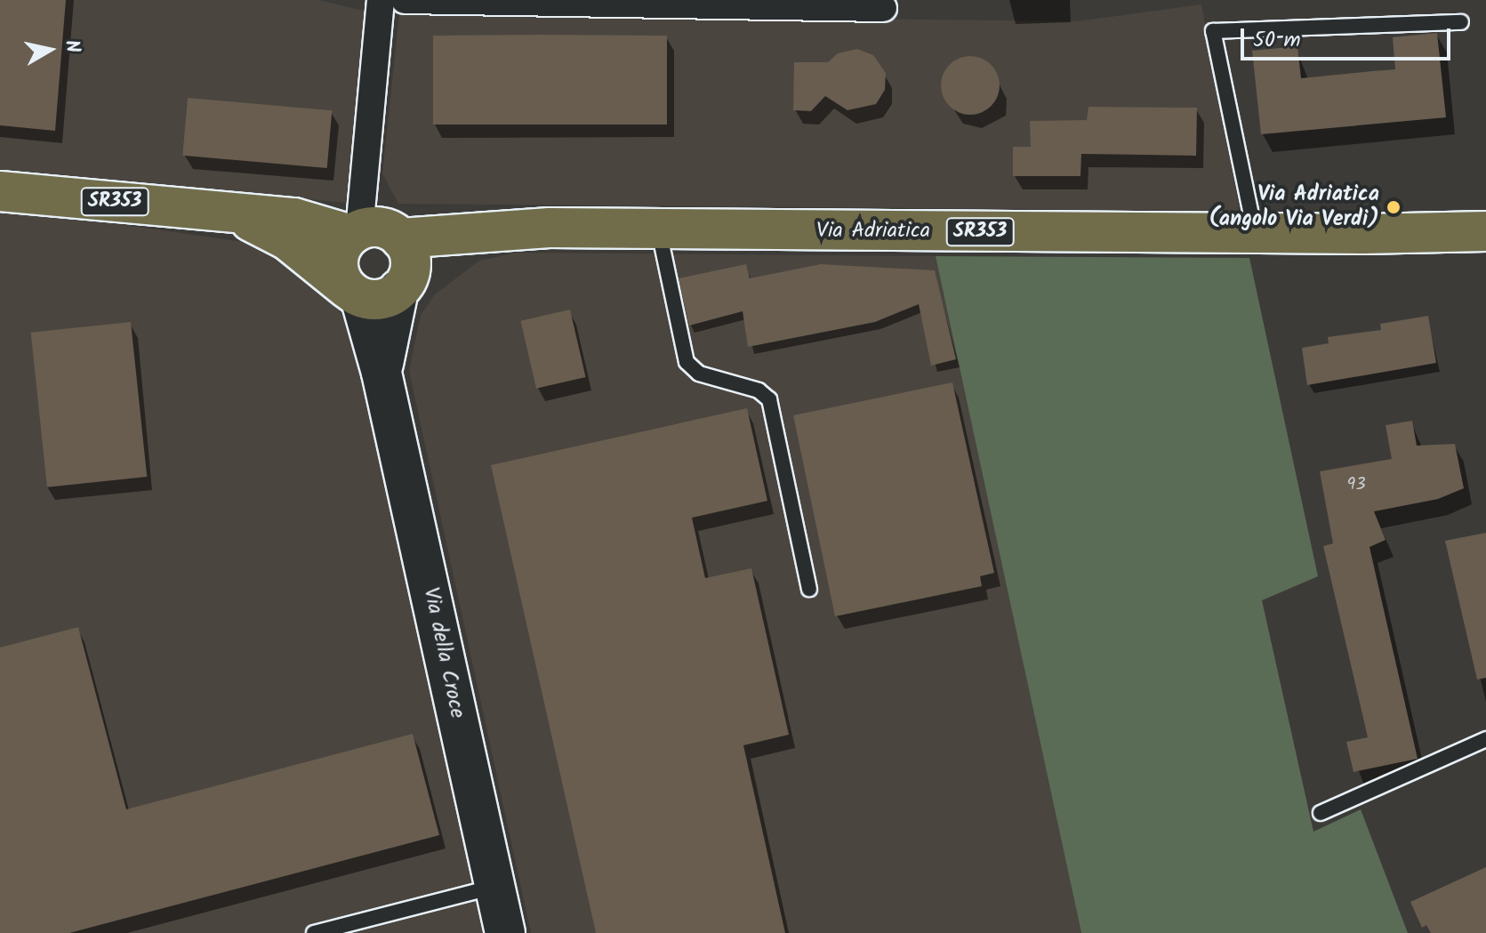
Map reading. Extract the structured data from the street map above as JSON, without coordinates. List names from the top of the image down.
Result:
{
  "streets": {
    "main road": ["SR353", "Via Adriatica", "Via della Croce"]
  },
  "crossings": [
    ["Via Adriatica", "Via della Croce"]
  ],
  "places": ["Via Adriatica (angolo Via Verdi)"],
  "house_numbers": ["93"],
  "scale_bar": "50 m",
  "north": "right"
}
